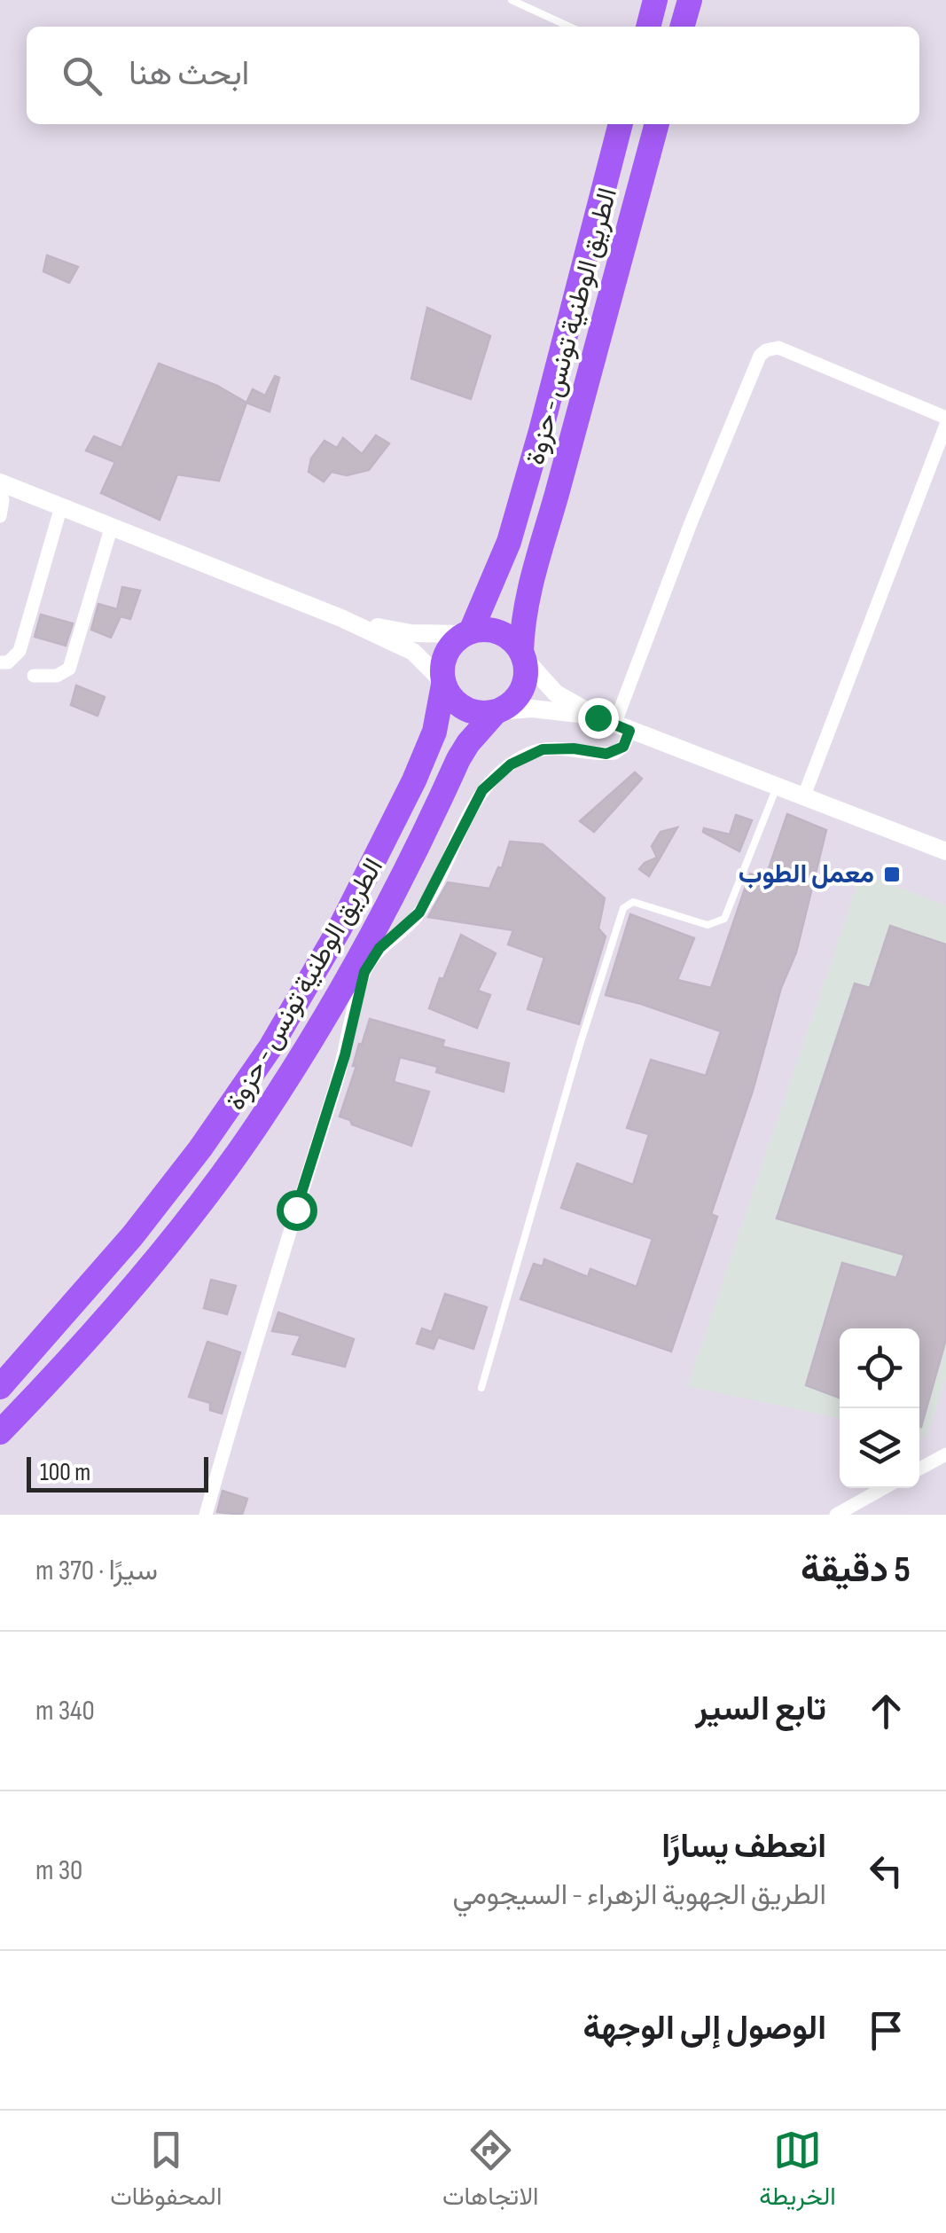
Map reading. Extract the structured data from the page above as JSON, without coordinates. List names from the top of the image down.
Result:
{
  "streets": {
    "highway": ["الطريق الوطنية تونس - حزوة"]
  },
  "places": {
    "transit": ["معمل الطوب"]
  },
  "scale_bar": "100 m",
  "page": {
    "search": "ابحث هنا",
    "scale": "100 m",
    "heading": ["5 دقيقة", "سيرًا · 370 m"],
    "list": [
      ["تابع السير", "340 m"],
      ["انعطف يسارًا", "الطريق الجهوية الزهراء - السيجومي", "30 m"],
      "الوصول إلى الوجهة"
    ],
    "nav": ["الخريطة", "الاتجاهات", "المحفوظات"]
  }
}
